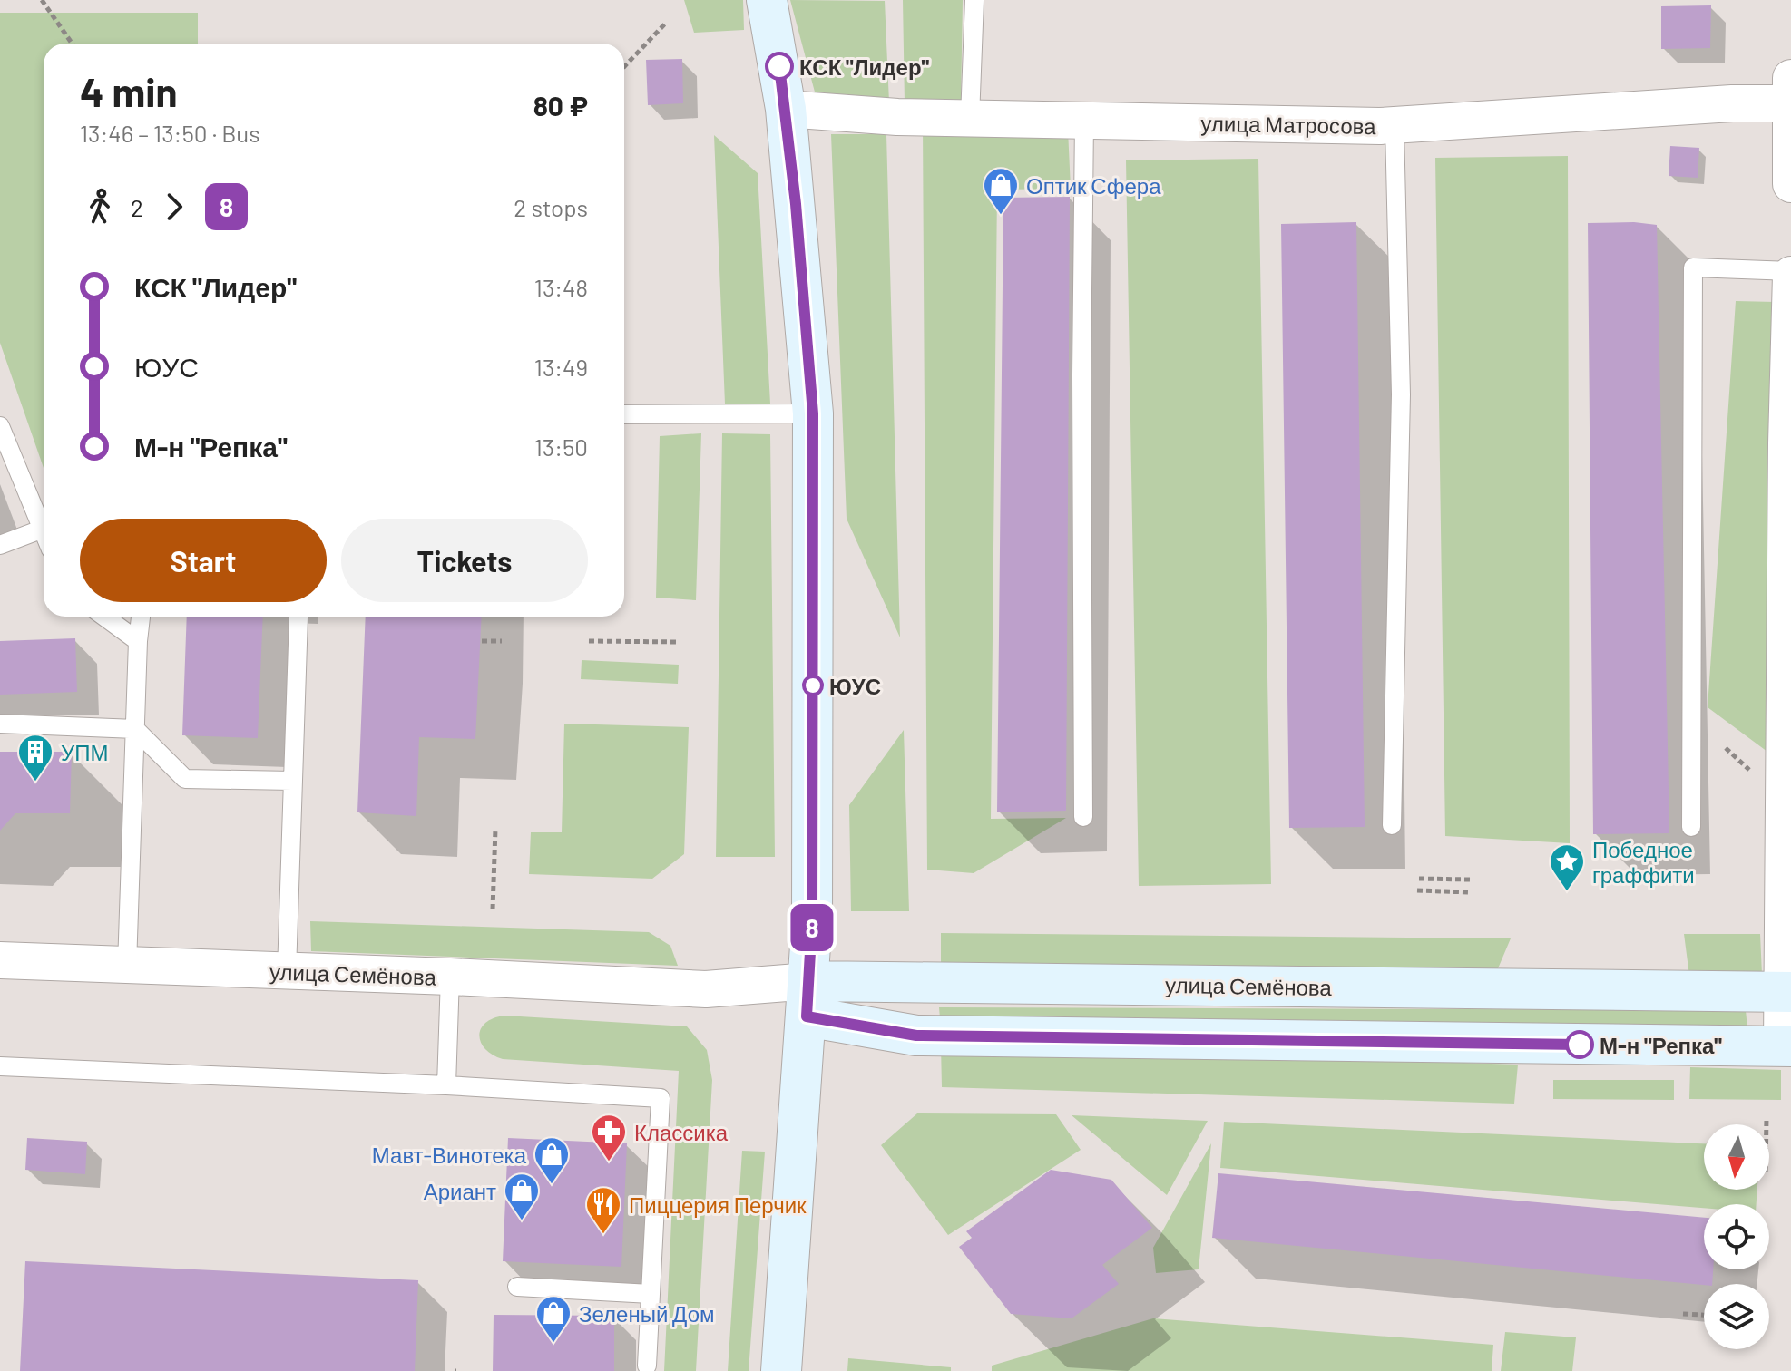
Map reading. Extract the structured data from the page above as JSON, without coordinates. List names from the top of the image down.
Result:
{
  "streets": {
    "street": ["улица Матросова", "улица Семёнова"]
  },
  "places": {
    "other": ["КСК \"Лидер\"", "ЮУС", "М-н \"Репка\""],
    "shop": [
      "Оптик Сфера",
      "Мавт-Винотека",
      "Ариант",
      "Зеленый Дом"
    ],
    "building": ["УПМ"],
    "place": ["Победное граффити"],
    "pharmacy": ["Классика"],
    "restaurant": ["Пиццерия Перчик"]
  },
  "lines": ["bus line 8"],
  "north": "bottom",
  "page": {
    "on_map": "8",
    "heading": ["4 min", "13:46 – 13:50 · Bus", "80 ₽"],
    "legs": ["2", "8", "2 stops"],
    "list": [
      {
        "name": "КСК \"Лидер\"",
        "value": "13:48"
      },
      {
        "name": "ЮУС",
        "value": "13:49"
      },
      {
        "name": "М-н \"Репка\"",
        "value": "13:50"
      }
    ],
    "buttons": ["Start", "Tickets"]
  }
}
